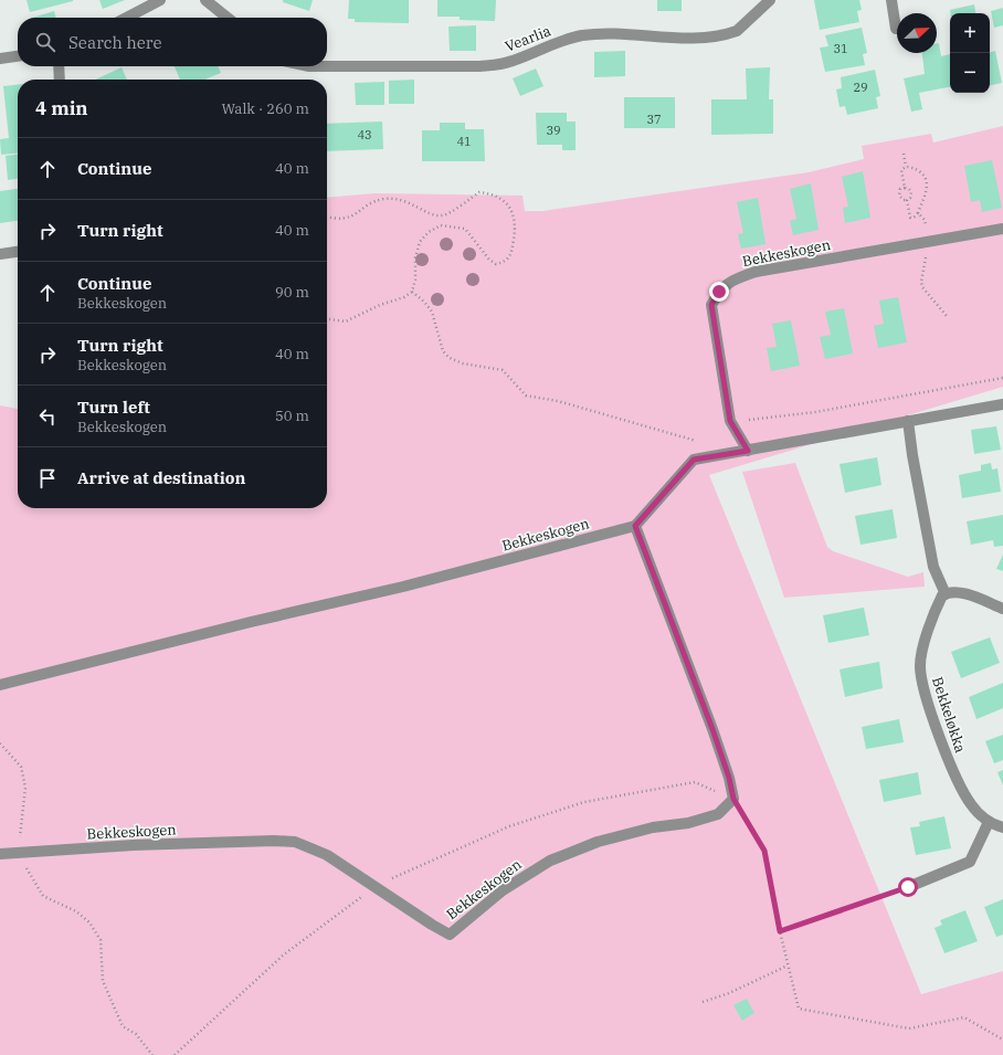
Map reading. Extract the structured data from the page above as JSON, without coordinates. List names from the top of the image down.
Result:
{
  "streets": {
    "street": ["Vearlia", "Bekkeskogen", "Bekkeløkka"]
  },
  "house_numbers": [
    "31",
    "29",
    "37",
    "39",
    "43",
    "41"
  ],
  "north": "top right",
  "page": {
    "map_buttons": ["+", "−"],
    "search": "Search here",
    "heading": ["4 min", "Walk · 260 m"],
    "list": [
      ["Continue", "40 m"],
      ["Turn right", "40 m"],
      ["Continue", "Bekkeskogen", "90 m"],
      ["Turn right", "Bekkeskogen", "40 m"],
      ["Turn left", "Bekkeskogen", "50 m"],
      "Arrive at destination"
    ]
  }
}
